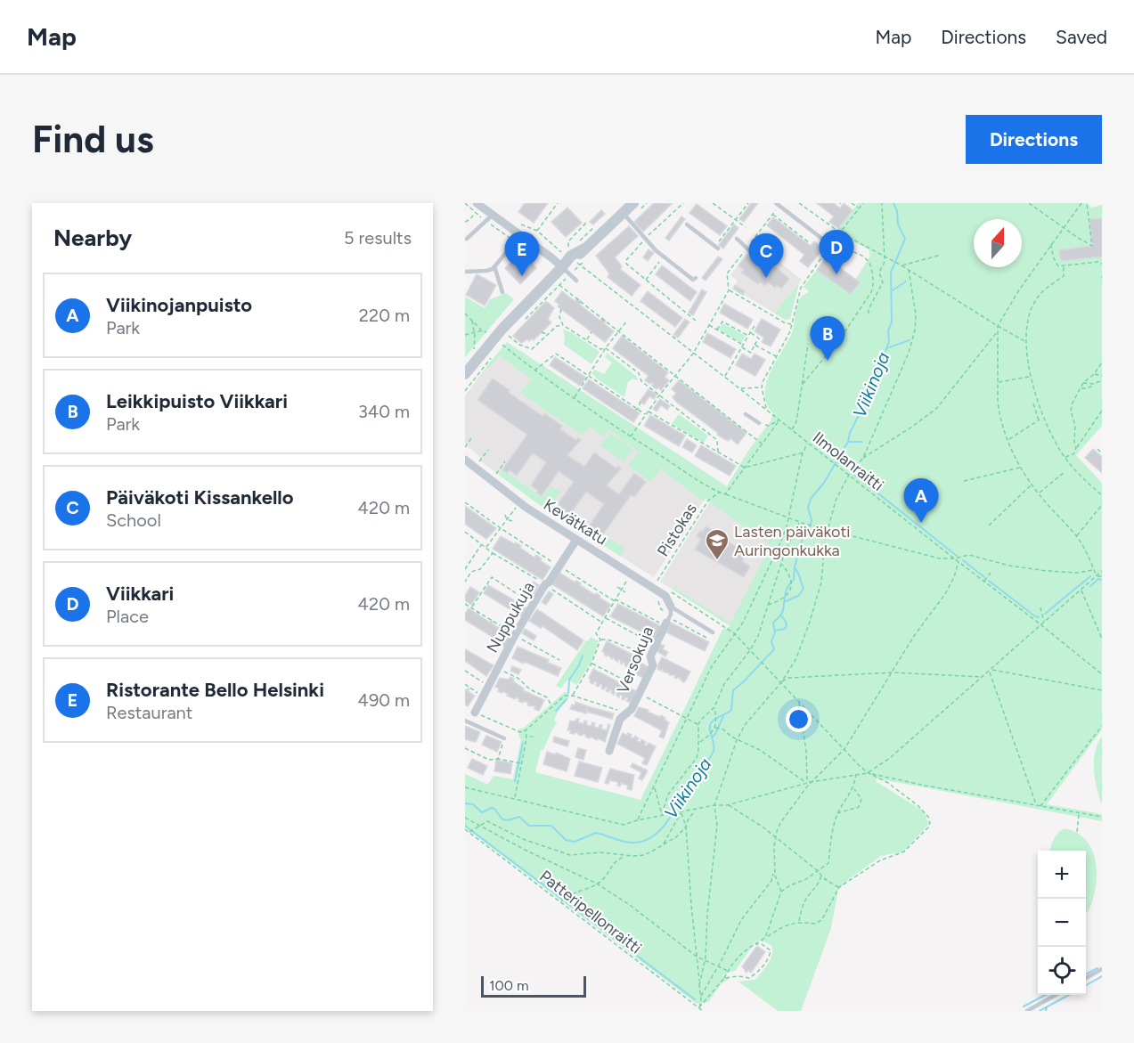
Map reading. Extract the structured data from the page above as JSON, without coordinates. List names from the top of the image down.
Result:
{
  "streets": {
    "street": ["Kevätkatu", "Nuppukuja", "Versokuja"],
    "path": ["Ilmolanraitti", "Pistokas", "Patteripellonraitti"]
  },
  "crossings": [
    ["Kevätkatu", "Nuppukuja"],
    ["Kevätkatu", "Versokuja"]
  ],
  "water": ["Viikinoja"],
  "places": {
    "school or university": ["Lasten päiväkoti Auringonkukka"]
  },
  "scale_bar": "100 m",
  "north": "top",
  "page": {
    "header": "Map",
    "nav": ["Map", "Directions", "Saved"],
    "buttons": "Directions",
    "title": "Find us",
    "heading": ["Nearby", "5 results"],
    "pins": [
      "D",
      "E",
      "C",
      "B",
      "A"
    ],
    "list": [
      {
        "mark": "A",
        "name": "Viikinojanpuisto",
        "note": "Park",
        "value": "220 m"
      },
      {
        "mark": "B",
        "name": "Leikkipuisto Viikkari",
        "note": "Park",
        "value": "340 m"
      },
      {
        "mark": "C",
        "name": "Päiväkoti Kissankello",
        "note": "School",
        "value": "420 m"
      },
      {
        "mark": "D",
        "name": "Viikkari",
        "note": "Place",
        "value": "420 m"
      },
      {
        "mark": "E",
        "name": "Ristorante Bello Helsinki",
        "note": "Restaurant",
        "value": "490 m"
      }
    ],
    "map_buttons": ["+", "−"],
    "scale": "100 m"
  }
}
